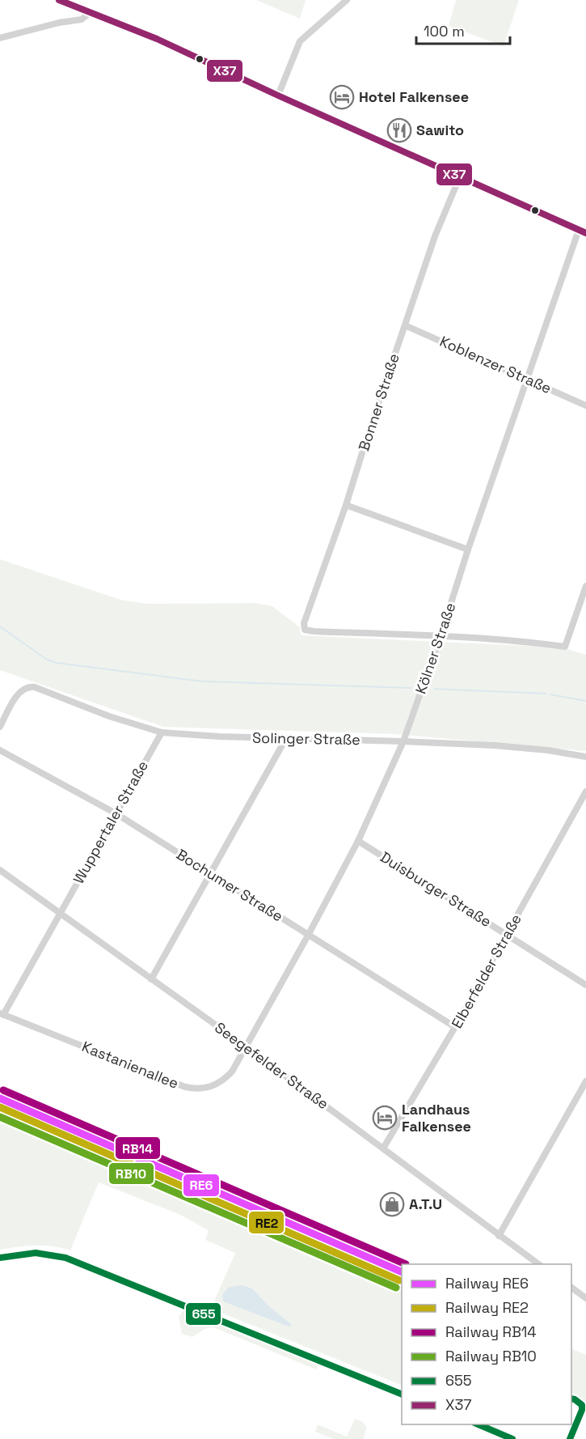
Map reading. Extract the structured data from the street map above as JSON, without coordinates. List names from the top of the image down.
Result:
{
  "streets": {
    "street": [
      "Koblenzer Straße",
      "Bonner Straße",
      "Kölner Straße",
      "Solinger Straße",
      "Wuppertaler Straße",
      "Bochumer Straße",
      "Duisburger Straße",
      "Elberfelder Straße",
      "Kastanienallee",
      "Seegefelder Straße"
    ]
  },
  "crossings": [
    ["Koblenzer Straße", "Bonner Straße"],
    ["Koblenzer Straße", "Kölner Straße"],
    ["Bonner Straße", "Kölner Straße"],
    ["Kölner Straße", "Solinger Straße"],
    ["Kölner Straße", "Bochumer Straße"],
    ["Kölner Straße", "Duisburger Straße"],
    ["Kölner Straße", "Kastanienallee"],
    ["Kölner Straße", "Seegefelder Straße"],
    ["Solinger Straße", "Wuppertaler Straße"],
    ["Wuppertaler Straße", "Bochumer Straße"],
    ["Wuppertaler Straße", "Kastanienallee"],
    ["Wuppertaler Straße", "Seegefelder Straße"],
    ["Bochumer Straße", "Elberfelder Straße"],
    ["Duisburger Straße", "Elberfelder Straße"],
    ["Elberfelder Straße", "Seegefelder Straße"],
    ["Kastanienallee", "Seegefelder Straße"]
  ],
  "places": {
    "hotel": ["Hotel Falkensee", "Landhaus Falkensee"],
    "restaurant": ["Sawito"],
    "shop": ["A.T.U"]
  },
  "lines": [
    "transit line X37",
    "rail line RB14",
    "rail line RE6",
    "rail line RE2",
    "rail line RB10",
    "transit line 655"
  ],
  "legend": [
    "Railway RE6",
    "Railway RE2",
    "Railway RB14",
    "Railway RB10",
    "655",
    "X37"
  ],
  "scale_bar": "100 m"
}
